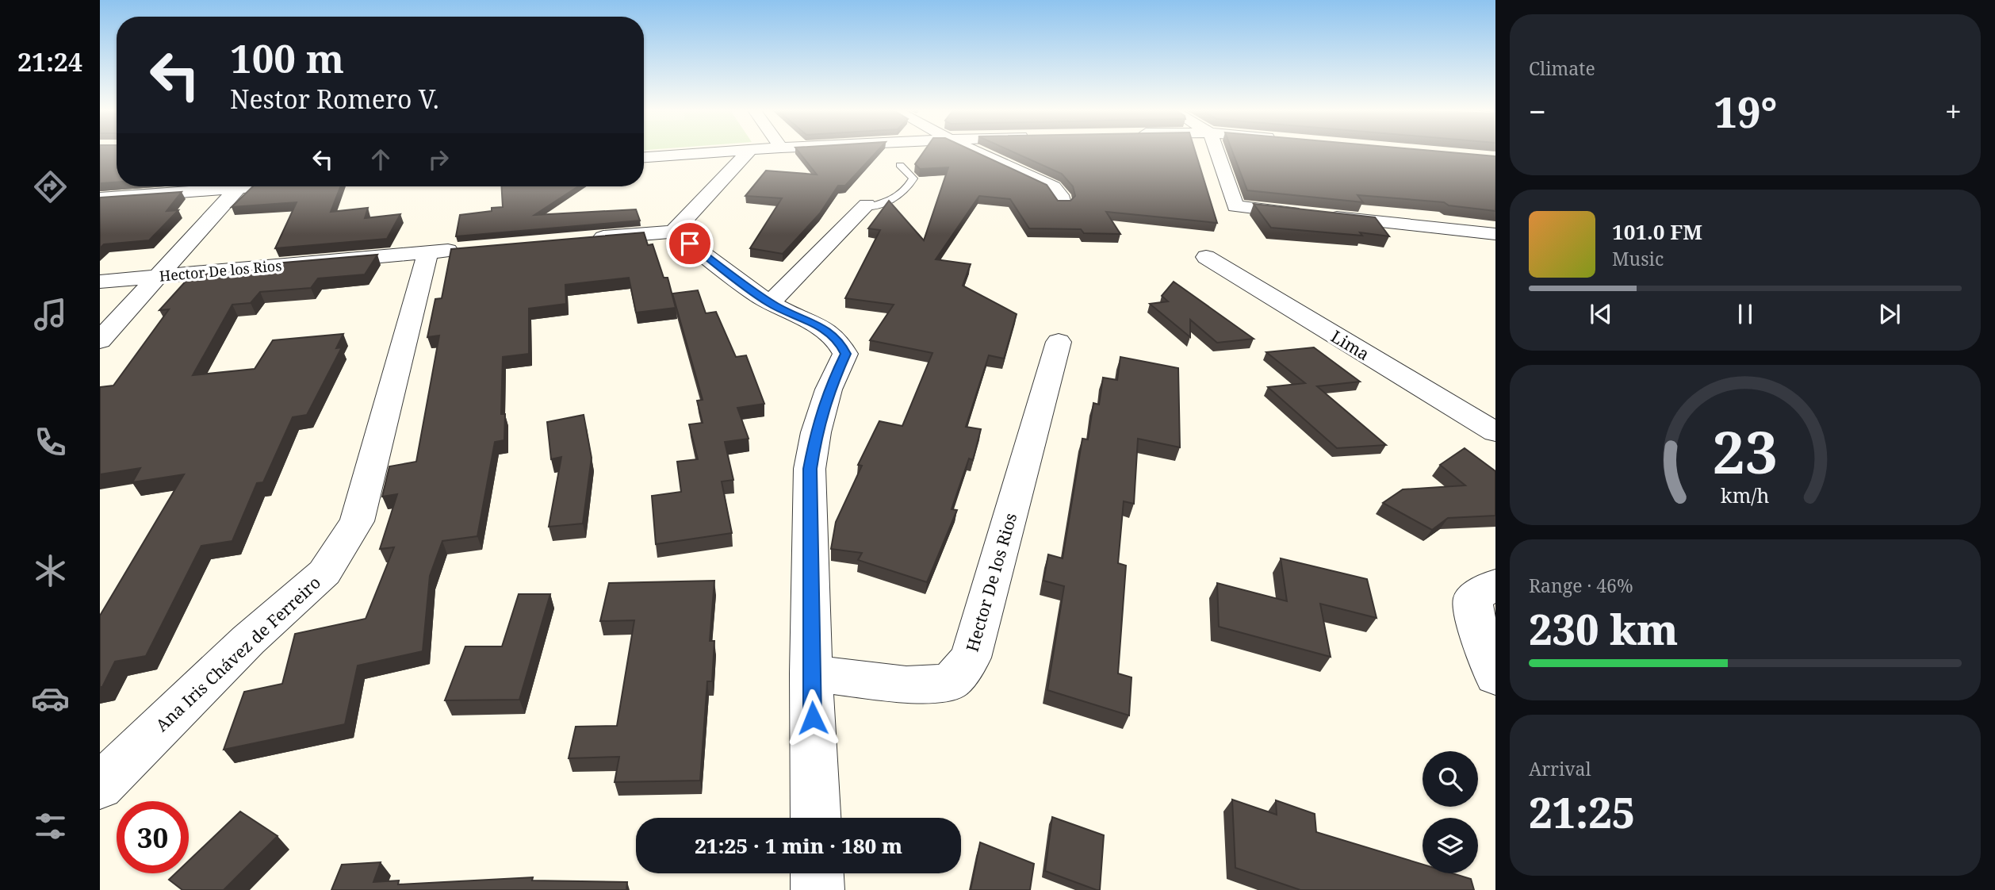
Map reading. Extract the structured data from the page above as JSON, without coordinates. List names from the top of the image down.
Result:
{
  "streets": {
    "street": ["Hector De los Rios", "Lima", "Ana Iris Chávez de Ferreiro"]
  },
  "crossings": [
    ["Hector De los Rios", "Ana Iris Chávez de Ferreiro"]
  ],
  "page": {
    "tabs": "21:24",
    "tile": [
      "Climate",
      ["Range · 46%", "230 km"],
      ["Arrival", "21:25"]
    ],
    "turn": ["100 m", "Nestor Romero V."],
    "heat": ["−", "19°", "+"],
    "song": ["101.0 FM", "Music"],
    "limit": "30",
    "trip": "21:25 · 1 min · 180 m",
    "gauge": ["23", "km/h"]
  }
}
